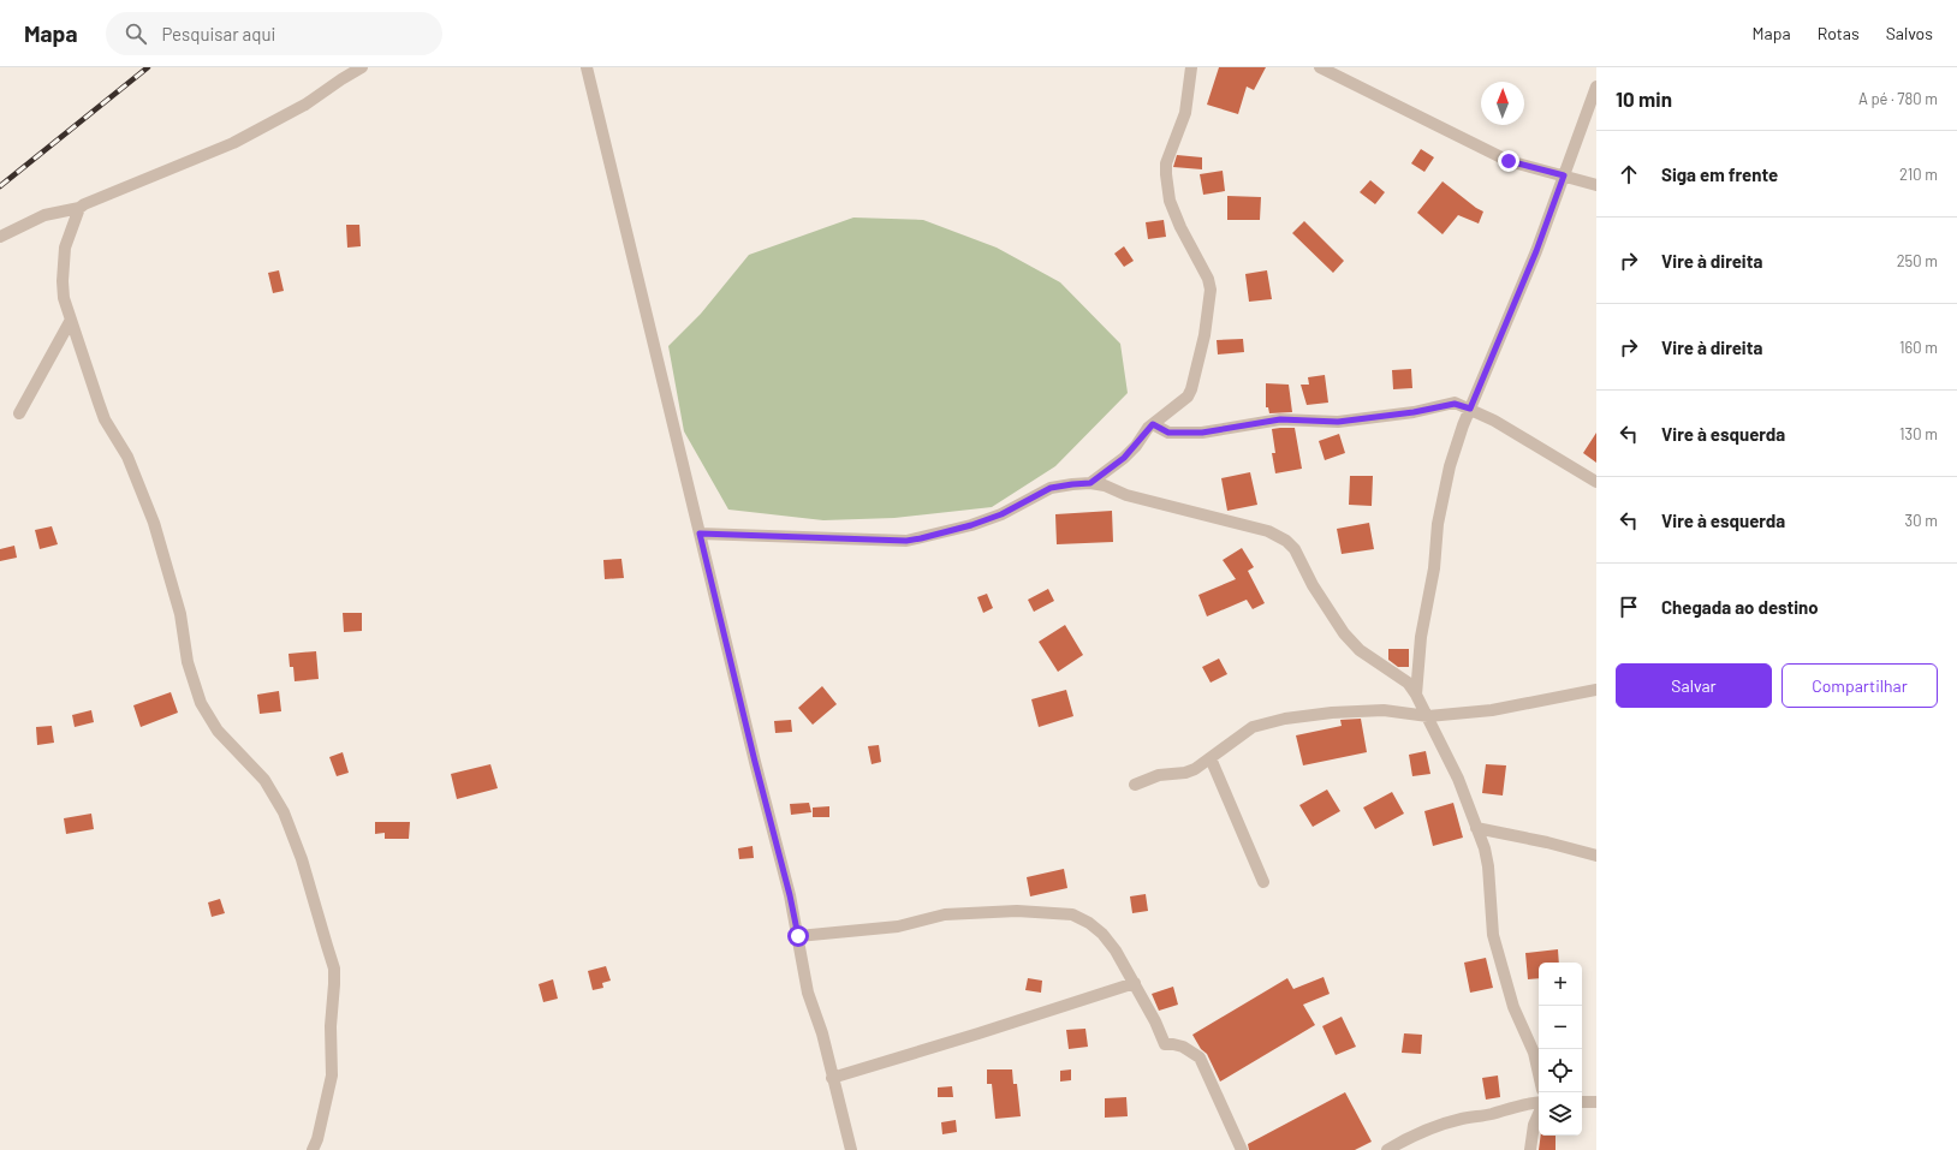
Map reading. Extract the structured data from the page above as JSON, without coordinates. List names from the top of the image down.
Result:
{
  "north": "top",
  "page": {
    "header": "Mapa",
    "search": "Pesquisar aqui",
    "nav": ["Mapa", "Rotas", "Salvos"],
    "heading": ["10 min", "A pé · 780 m"],
    "list": [
      ["Siga em frente", "210 m"],
      ["Vire à direita", "250 m"],
      ["Vire à direita", "160 m"],
      ["Vire à esquerda", "130 m"],
      ["Vire à esquerda", "30 m"],
      "Chegada ao destino"
    ],
    "buttons": ["Salvar", "Compartilhar"],
    "map_buttons": ["+", "−"]
  }
}
